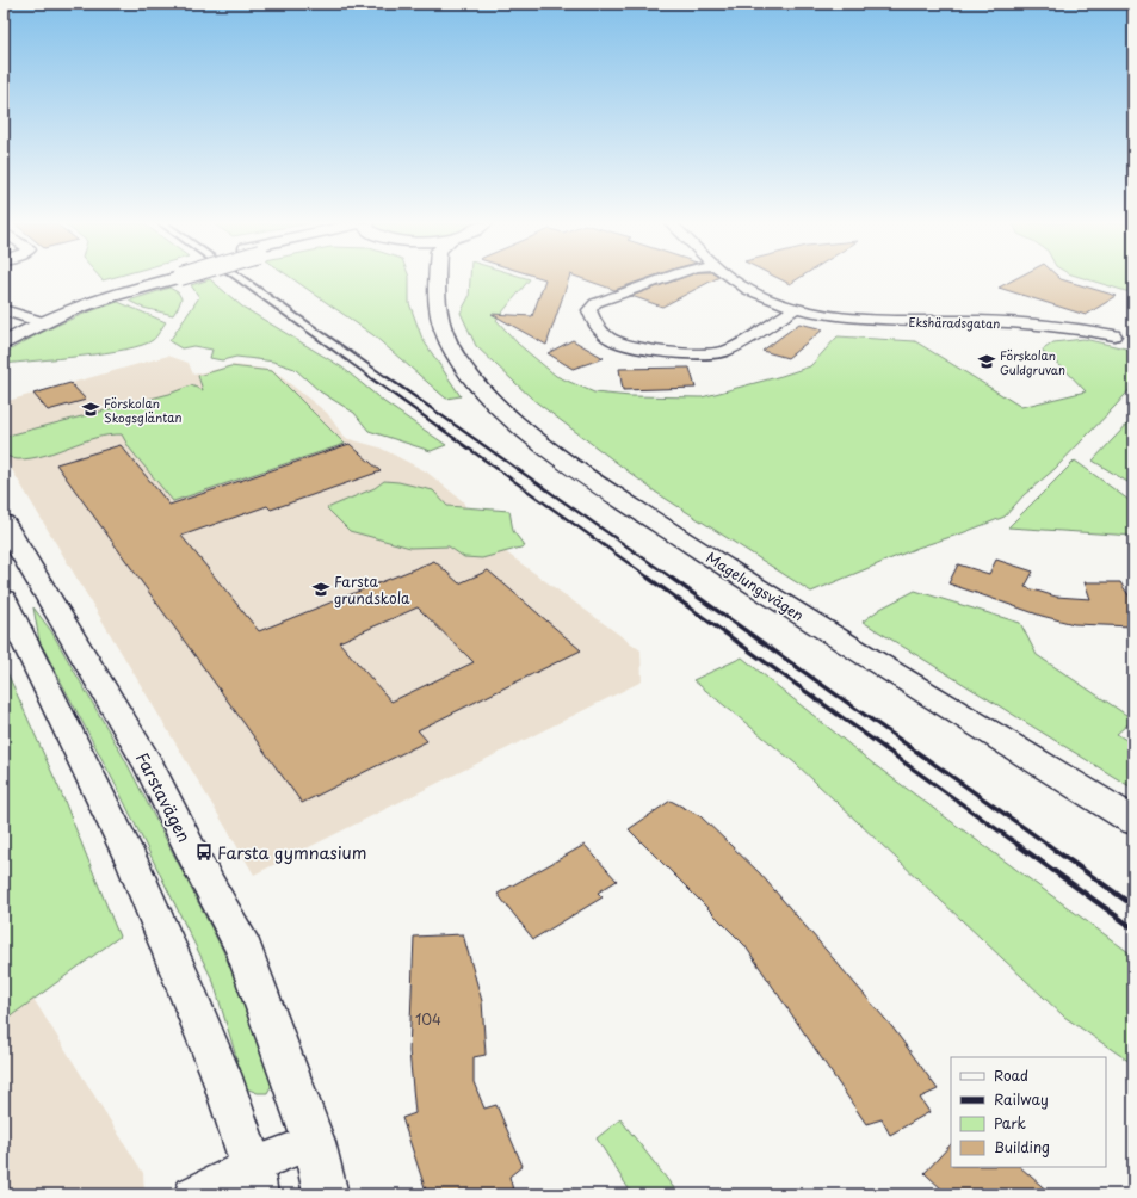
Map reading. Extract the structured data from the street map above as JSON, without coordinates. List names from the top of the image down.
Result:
{
  "streets": {
    "street": ["Ekshäradsgatan", "Magelungsvägen", "Farstavägen"]
  },
  "places": {
    "school or university": ["Förskolan Guldgruvan", "Förskolan Skogsgläntan", "Farsta grundskola"],
    "bus stop": ["Farsta gymnasium"]
  },
  "house_numbers": ["104"],
  "legend": [
    "Road",
    "Railway",
    "Park",
    "Building"
  ]
}
